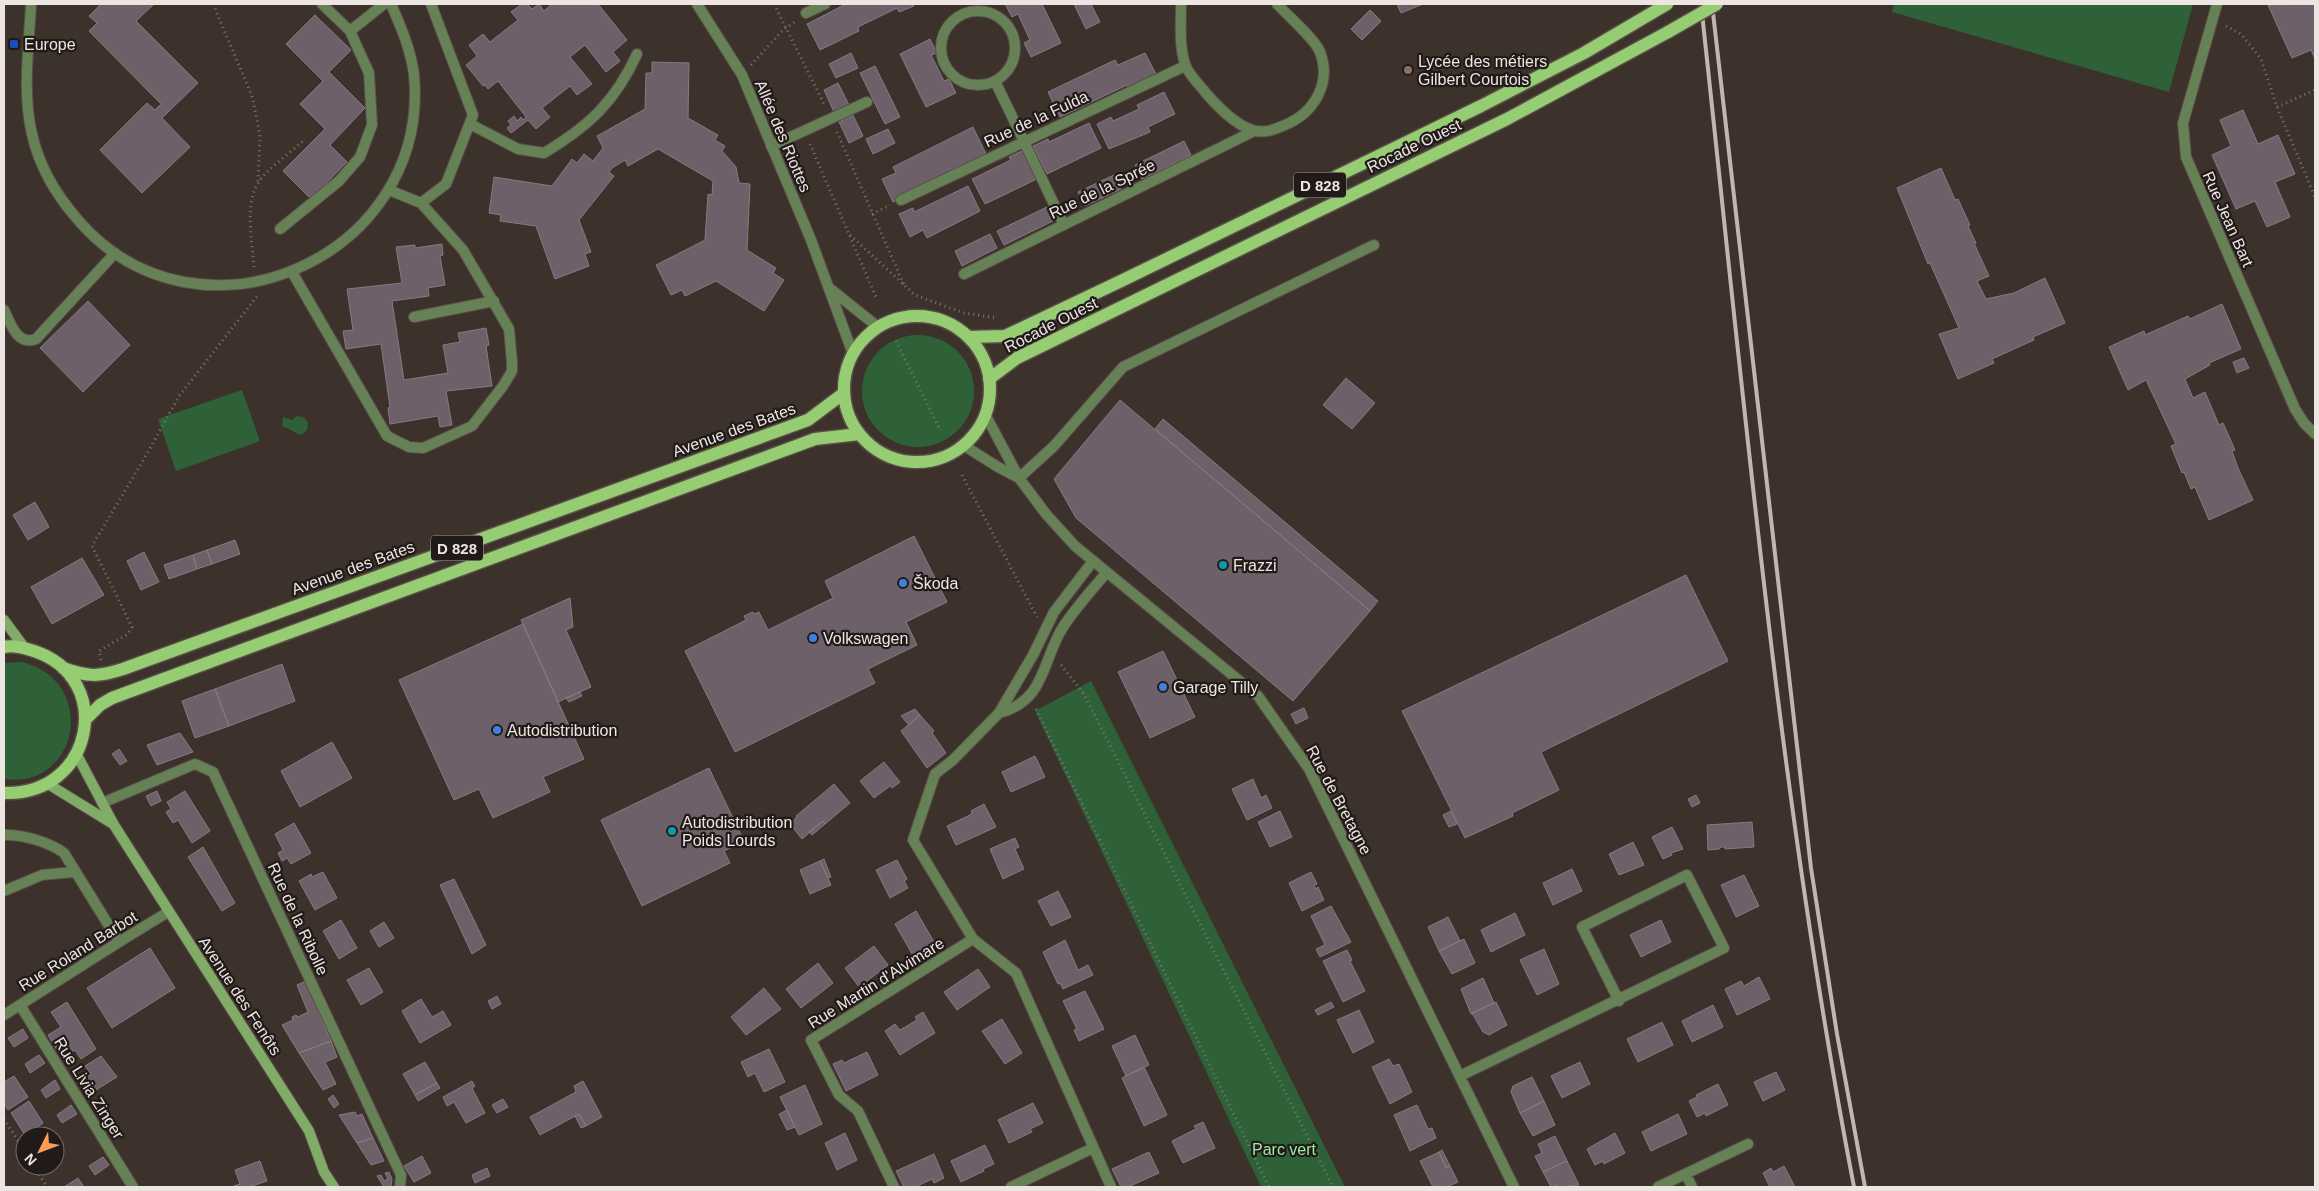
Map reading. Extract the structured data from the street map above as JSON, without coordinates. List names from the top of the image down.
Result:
{
  "streets": {
    "main road": [
      "Rocade Ouest",
      "D 828",
      "Avenue des Bates",
      "Avenue des Fenôts"
    ],
    "street": [
      "Rue de la Fulda",
      "Allée des Riottes",
      "Rue de la Sprée",
      "Rue Jean Bart",
      "Rue de Bretagne",
      "Rue de la Ribolle",
      "Rue Roland Barbot",
      "Rue Martin d'Alvimare",
      "Rue Livia Zinger"
    ]
  },
  "crossings": [
    ["Allée des Riottes", "Rocade Ouest"],
    ["Allée des Riottes", "D 828"],
    ["Allée des Riottes", "Avenue des Bates"],
    ["Allée des Riottes", "Rue de Bretagne"],
    ["Rocade Ouest", "D 828"],
    ["Rocade Ouest", "Avenue des Bates"],
    ["Rocade Ouest", "Rue de Bretagne"],
    ["D 828", "Avenue des Bates"],
    ["D 828", "Rue de Bretagne"],
    ["Avenue des Bates", "Rue de Bretagne"],
    ["Rue de la Ribolle", "Avenue des Fenôts"],
    ["Rue Roland Barbot", "Avenue des Fenôts"],
    ["Rue Roland Barbot", "Rue Livia Zinger"]
  ],
  "parks": ["Parc vert"],
  "places": {
    "transit": ["Europe"],
    "other": [
      "Lycée des métiers Gilbert Courtois",
      "Frazzi",
      "Škoda",
      "Volkswagen",
      "Garage Tilly",
      "Autodistribution",
      "Autodistribution Poids Lourds"
    ]
  },
  "north": "bottom left"
}
